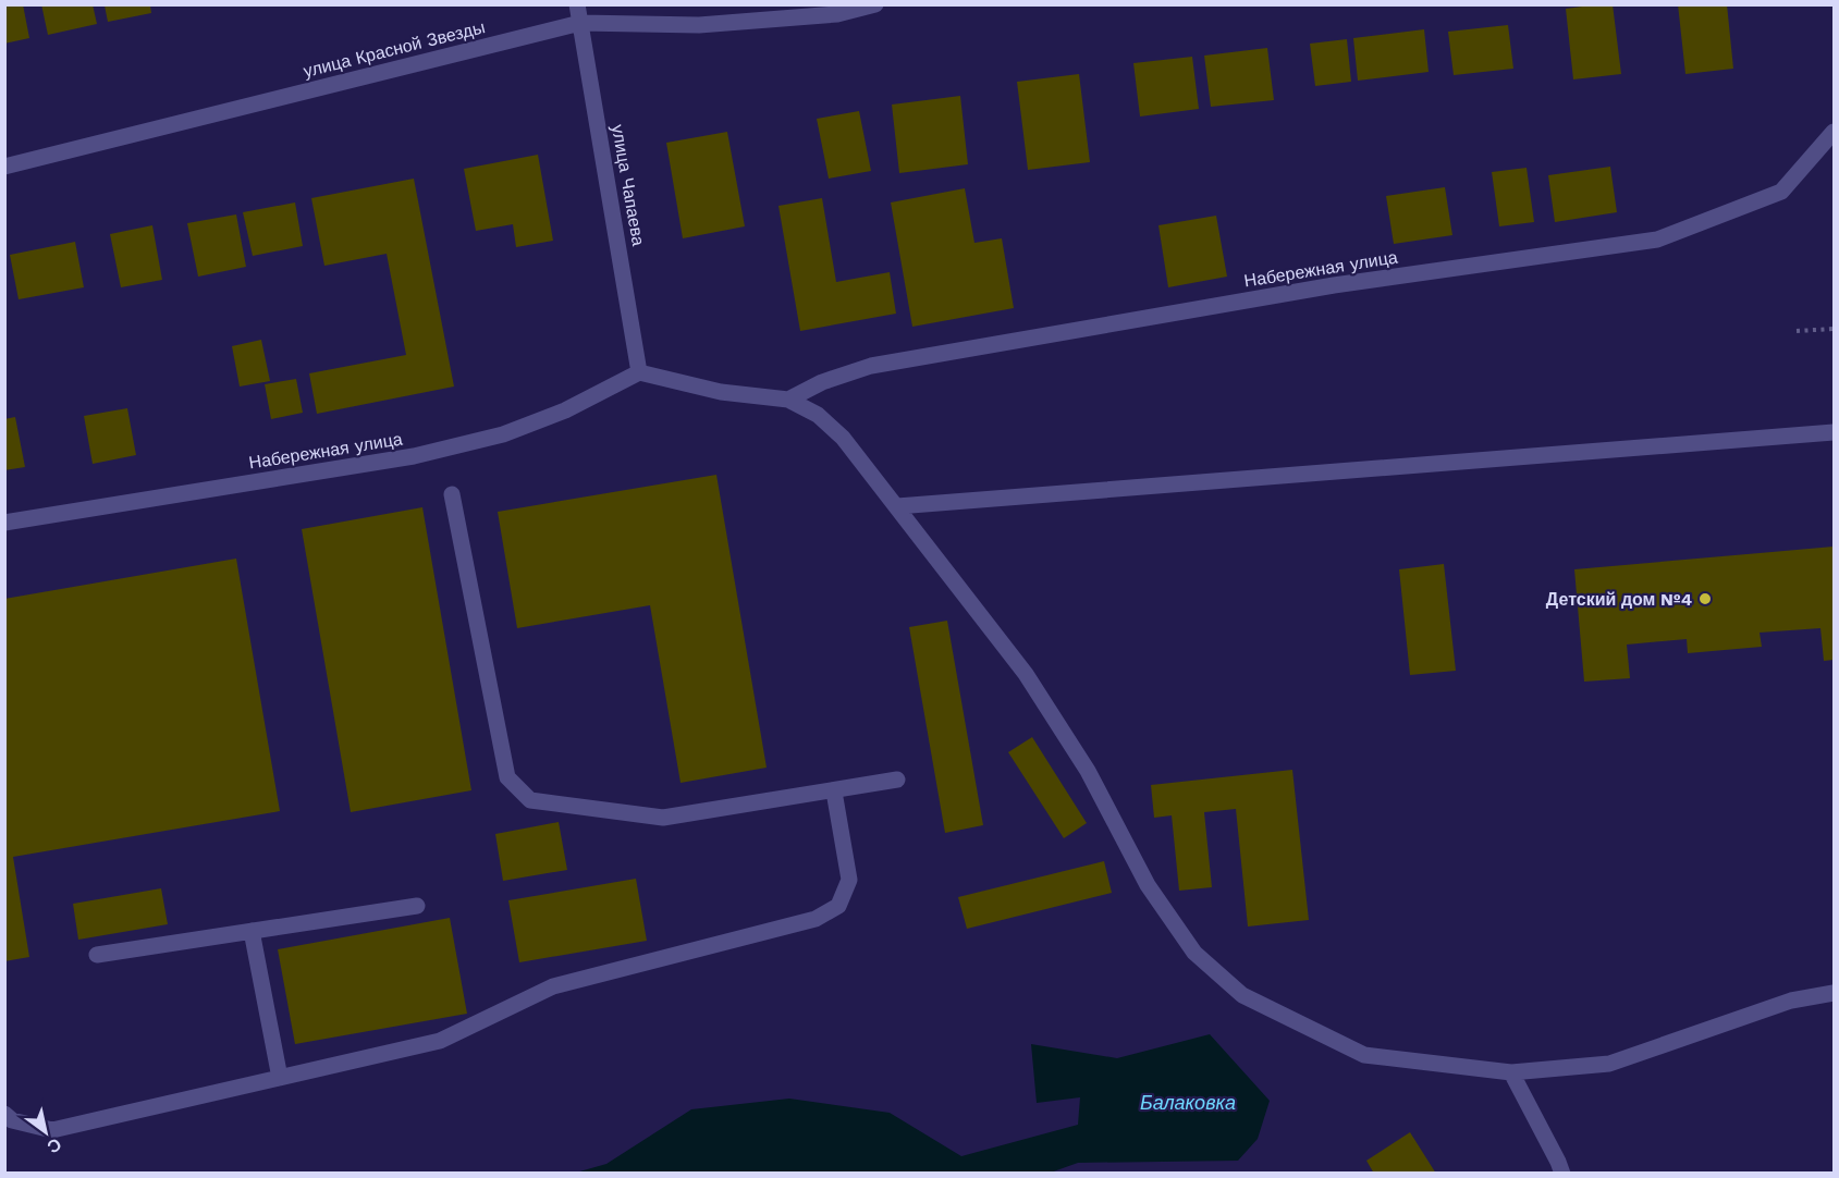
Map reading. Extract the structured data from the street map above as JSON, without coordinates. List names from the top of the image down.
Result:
{
  "streets": {
    "street": ["улица Красной Звезды", "улица Чапаева", "Набережная улица"]
  },
  "crossings": [
    ["улица Красной Звезды", "улица Чапаева"],
    ["улица Чапаева", "Набережная улица"]
  ],
  "water": ["Балаковка"],
  "places": ["Детский дом №4"],
  "north": "bottom right"
}
